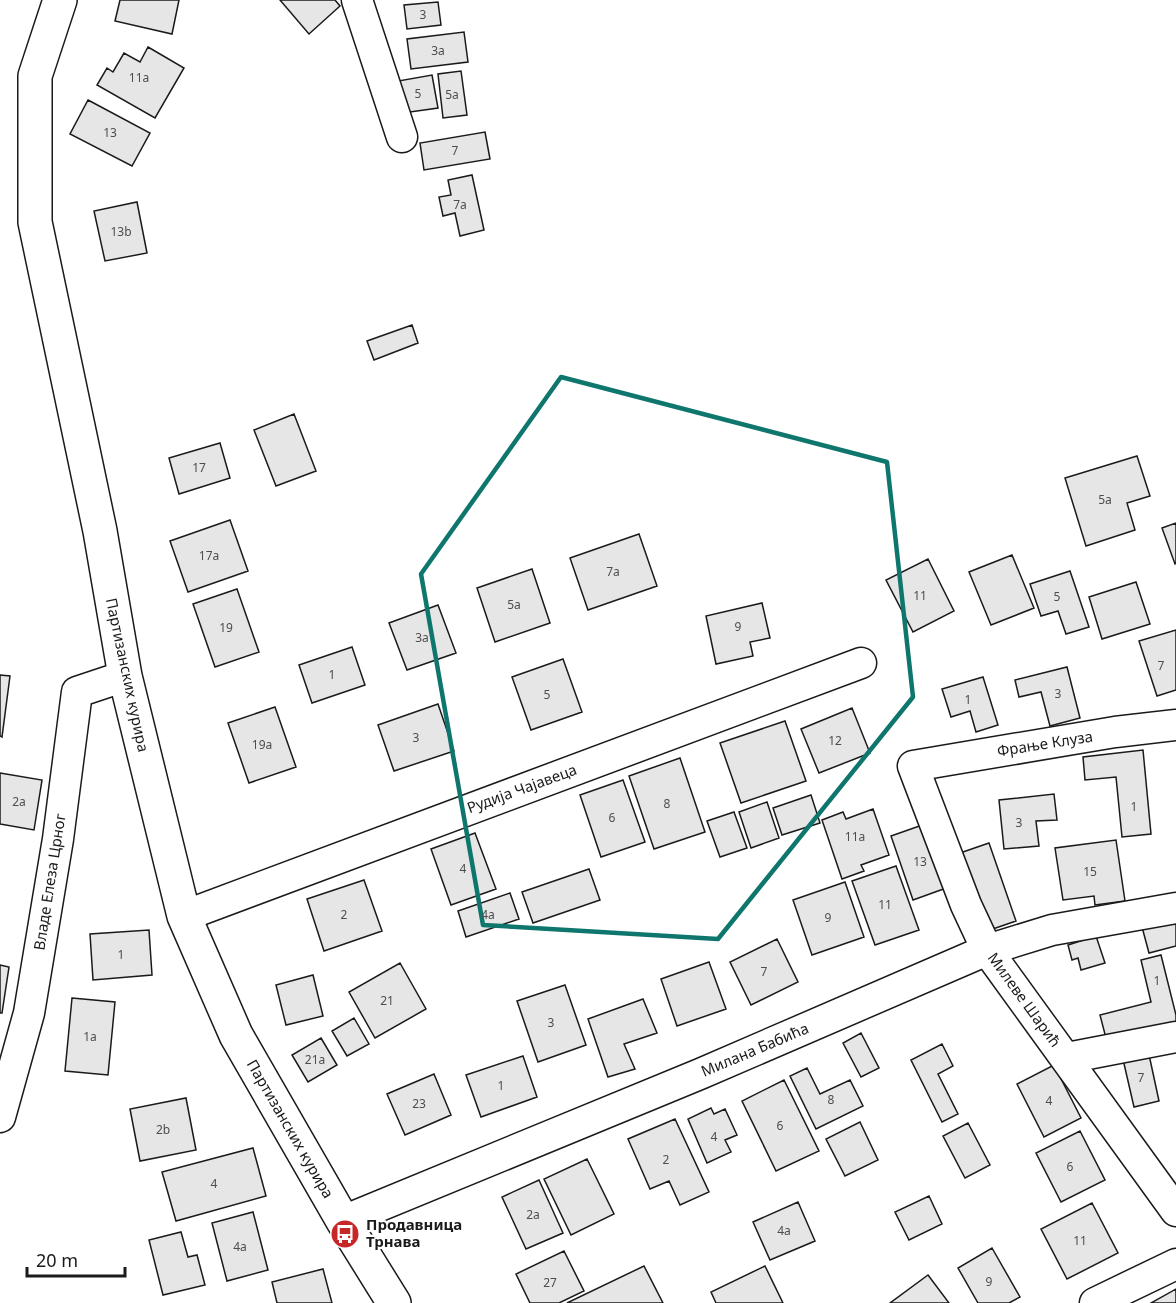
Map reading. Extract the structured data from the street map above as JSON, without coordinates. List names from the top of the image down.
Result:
{
  "streets": {
    "street": [
      "Партизанских курира",
      "Фрање Клуза",
      "Рудија Чајавеца",
      "Владе Елеза Црног",
      "Милеве Шарић",
      "Милана Бабића"
    ]
  },
  "crossings": [
    ["Партизанских курира", "Рудија Чајавеца"],
    ["Партизанских курира", "Владе Елеза Црног"],
    ["Партизанских курира", "Милана Бабића"],
    ["Фрање Клуза", "Милеве Шарић"],
    ["Милеве Шарић", "Милана Бабића"]
  ],
  "places": {
    "bus stop": ["Продавница Трнава"]
  },
  "house_numbers": [
    "3",
    "3a",
    "11a",
    "5",
    "5a",
    "13",
    "7",
    "7a",
    "13b",
    "17",
    "5a",
    "17a",
    "7a",
    "11",
    "5",
    "5a",
    "9",
    "19",
    "3a",
    "7",
    "1",
    "3",
    "5",
    "1",
    "3",
    "12",
    "19a",
    "2a",
    "8",
    "1",
    "6",
    "3",
    "11a",
    "13",
    "4",
    "15",
    "11",
    "2",
    "4a",
    "9",
    "1",
    "7",
    "1",
    "21",
    "3",
    "1a",
    "21a",
    "7",
    "1",
    "8",
    "4",
    "23",
    "6",
    "2b",
    "4",
    "2",
    "6",
    "4",
    "2a",
    "4a",
    "11",
    "4a",
    "9",
    "27"
  ],
  "scale_bar": "20 m"
}
